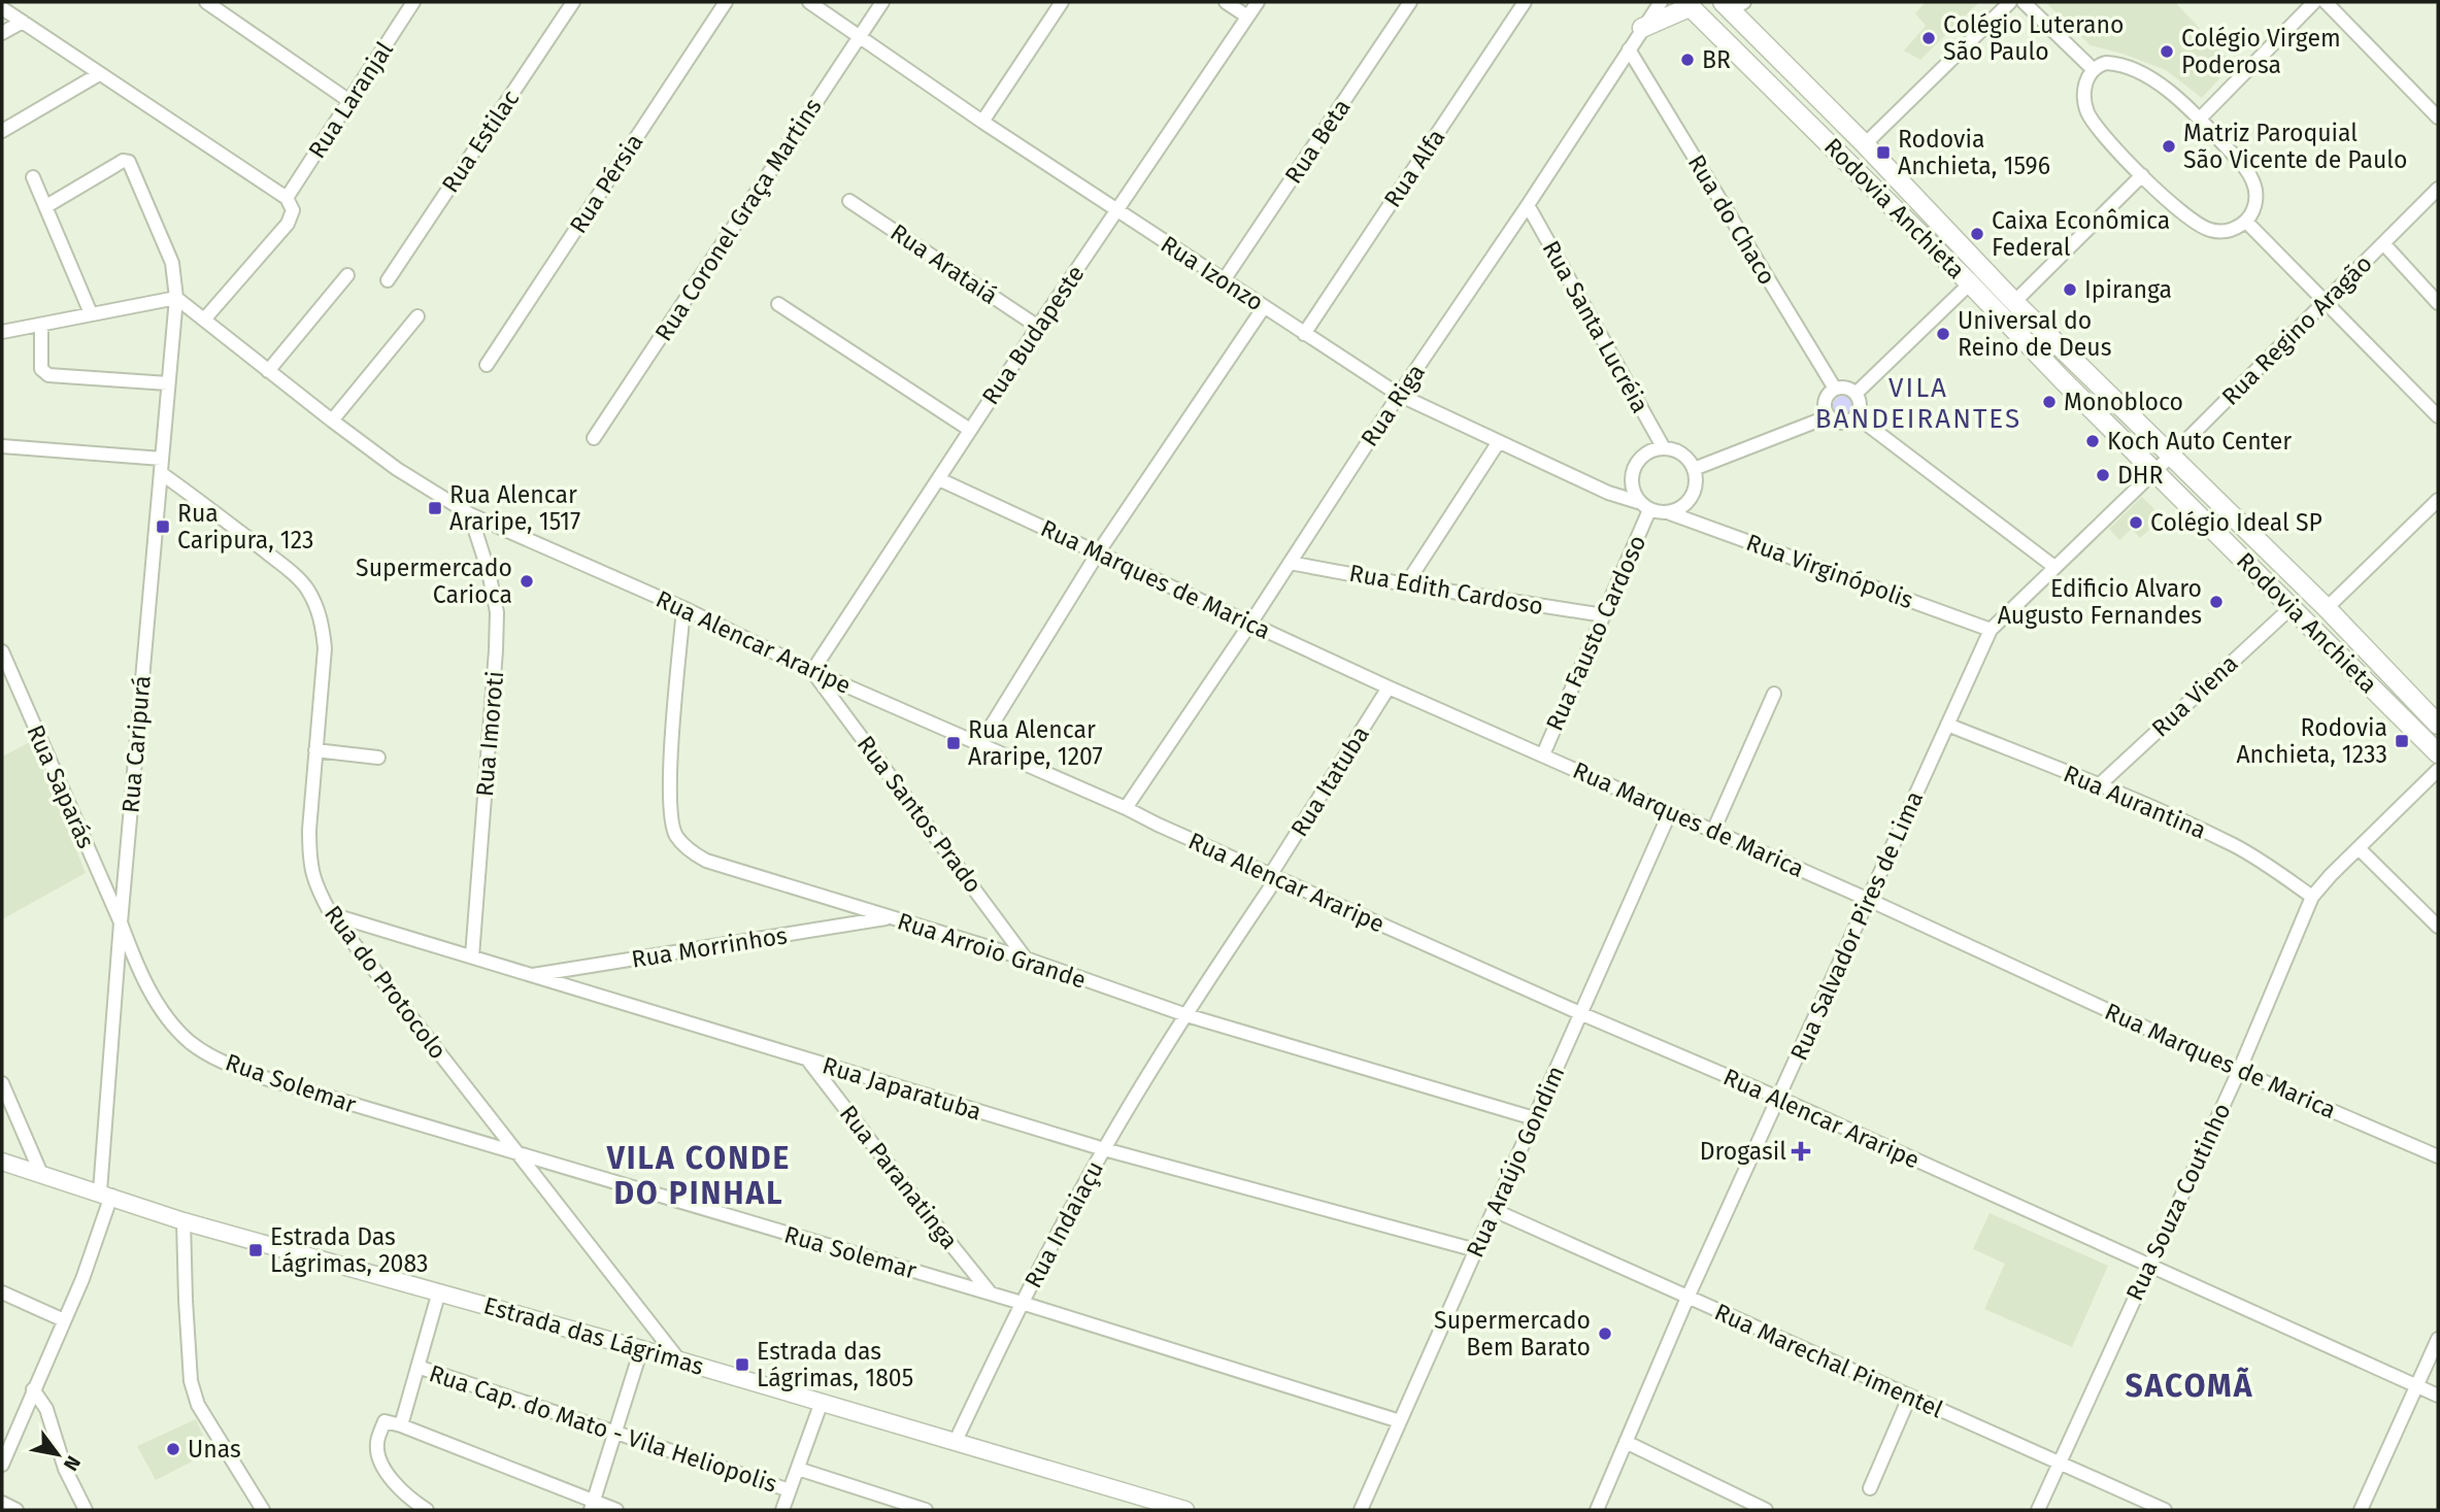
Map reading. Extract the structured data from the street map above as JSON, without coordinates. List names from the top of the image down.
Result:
{
  "streets": {
    "highway": ["Rodovia Anchieta"],
    "main road": ["Estrada das Lágrimas"],
    "street": [
      "Rua Laranjal",
      "Rua Estilac",
      "Rua Beta",
      "Rua Alfa",
      "Rua Pérsia",
      "Rua Coronel Graça Martins",
      "Rua do Chaco",
      "Rua Arataiá",
      "Rua Izonzo",
      "Rua Santa Lucréia",
      "Rua Regino Aragão",
      "Rua Budapeste",
      "Rua Riga",
      "Rua Virginópolis",
      "Rua Marques de Marica",
      "Rua Edith Cardoso",
      "Rua Fausto Cardoso",
      "Rua Alencar Araripe",
      "Rua Viena",
      "Rua Imoroti",
      "Rua Caripurá",
      "Rua Itatuba",
      "Rua Saparás",
      "Rua Aurantina",
      "Rua Santos Prado",
      "Rua Salvador Pires de Lima",
      "Rua Morrinhos",
      "Rua Arroio Grande",
      "Rua do Protocolo",
      "Rua Solemar",
      "Rua Japaratuba",
      "Rua Araújo Gondim",
      "Rua Paranatinga",
      "Rua Souza Coutinho",
      "Rua Indaiaçu",
      "Rua Marechal Pimentel",
      "Rua Cap. do Mato - Vila Heliopolis"
    ]
  },
  "crossings": [
    ["Rua Beta", "Rua Izonzo"],
    ["Rua Alfa", "Rua Izonzo"],
    ["Rodovia Anchieta", "Rua Regino Aragão"],
    ["Rodovia Anchieta", "Rua Viena"],
    ["Rodovia Anchieta", "Rua Salvador Pires de Lima"],
    ["Rua Coronel Graça Martins", "Rua Izonzo"],
    ["Rua do Chaco", "Rua Riga"],
    ["Rua Arataiá", "Rua Budapeste"],
    ["Rua Izonzo", "Rua Santa Lucréia"],
    ["Rua Izonzo", "Rua Budapeste"],
    ["Rua Izonzo", "Rua Riga"],
    ["Rua Izonzo", "Rua Virginópolis"],
    ["Rua Izonzo", "Rua Fausto Cardoso"],
    ["Rua Santa Lucréia", "Rua Riga"],
    ["Rua Santa Lucréia", "Rua Virginópolis"],
    ["Rua Santa Lucréia", "Rua Fausto Cardoso"],
    ["Rua Regino Aragão", "Rua Salvador Pires de Lima"],
    ["Rua Budapeste", "Rua Marques de Marica"],
    ["Rua Budapeste", "Rua Alencar Araripe"],
    ["Rua Budapeste", "Rua Santos Prado"],
    ["Rua Riga", "Rua Marques de Marica"],
    ["Rua Riga", "Rua Edith Cardoso"],
    ["Rua Riga", "Rua Alencar Araripe"],
    ["Rua Virginópolis", "Rua Fausto Cardoso"],
    ["Rua Virginópolis", "Rua Salvador Pires de Lima"],
    ["Rua Marques de Marica", "Rua Fausto Cardoso"],
    ["Rua Marques de Marica", "Rua Itatuba"],
    ["Rua Marques de Marica", "Rua Salvador Pires de Lima"],
    ["Rua Marques de Marica", "Rua Araújo Gondim"],
    ["Rua Marques de Marica", "Rua Souza Coutinho"],
    ["Rua Edith Cardoso", "Rua Fausto Cardoso"],
    ["Rua Alencar Araripe", "Rua Imoroti"],
    ["Rua Alencar Araripe", "Rua Caripurá"],
    ["Rua Alencar Araripe", "Rua Itatuba"],
    ["Rua Alencar Araripe", "Rua Santos Prado"],
    ["Rua Alencar Araripe", "Rua Salvador Pires de Lima"],
    ["Rua Alencar Araripe", "Rua Arroio Grande"],
    ["Rua Alencar Araripe", "Rua Araújo Gondim"],
    ["Rua Alencar Araripe", "Rua Souza Coutinho"],
    ["Rua Viena", "Rua Aurantina"],
    ["Rua Imoroti", "Rua Japaratuba"],
    ["Rua Caripurá", "Rua Saparás"],
    ["Rua Caripurá", "Rua do Protocolo"],
    ["Rua Caripurá", "Rua Solemar"],
    ["Rua Caripurá", "Estrada das Lágrimas"],
    ["Rua Itatuba", "Rua Arroio Grande"],
    ["Rua Itatuba", "Rua Indaiaçu"],
    ["Rua Saparás", "Rua Solemar"],
    ["Rua Aurantina", "Rua Salvador Pires de Lima"],
    ["Rua Aurantina", "Rua Souza Coutinho"],
    ["Rua Santos Prado", "Rua Arroio Grande"],
    ["Rua Salvador Pires de Lima", "Rua Marechal Pimentel"],
    ["Rua Morrinhos", "Rua Arroio Grande"],
    ["Rua Morrinhos", "Rua Japaratuba"],
    ["Rua Arroio Grande", "Rua Araújo Gondim"],
    ["Rua Arroio Grande", "Rua Indaiaçu"],
    ["Rua do Protocolo", "Rua Solemar"],
    ["Rua do Protocolo", "Rua Japaratuba"],
    ["Rua do Protocolo", "Estrada das Lágrimas"],
    ["Rua Solemar", "Rua Araújo Gondim"],
    ["Rua Solemar", "Rua Paranatinga"],
    ["Rua Solemar", "Rua Indaiaçu"],
    ["Rua Japaratuba", "Rua Araújo Gondim"],
    ["Rua Japaratuba", "Rua Paranatinga"],
    ["Rua Japaratuba", "Rua Indaiaçu"],
    ["Rua Araújo Gondim", "Rua Marechal Pimentel"],
    ["Rua Souza Coutinho", "Rua Marechal Pimentel"],
    ["Rua Indaiaçu", "Estrada das Lágrimas"]
  ],
  "districts": ["VILA BANDEIRANTES", "VILA CONDE DO PINHAL", "SACOMÃ"],
  "places": {
    "other": [
      "Colégio Luterano São Paulo",
      "Colégio Virgem Poderosa",
      "BR",
      "Matriz Paroquial São Vicente de Paulo",
      "Caixa Econômica Federal",
      "Ipiranga",
      "Universal do Reino de Deus",
      "Monobloco",
      "Koch Auto Center",
      "DHR",
      "Colégio Ideal SP",
      "Supermercado Carioca",
      "Edificio Alvaro Augusto Fernandes",
      "Supermercado Bem Barato",
      "Unas"
    ],
    "transit": [
      "Rodovia Anchieta, 1596",
      "Rua Alencar Araripe, 1517",
      "Rua Caripura, 123",
      "Rodovia Anchieta, 1233",
      "Rua Alencar Araripe, 1207",
      "Estrada Das Lágrimas, 2083",
      "Estrada das Lágrimas, 1805"
    ],
    "health": ["Drogasil"]
  },
  "north": "bottom right"
}
